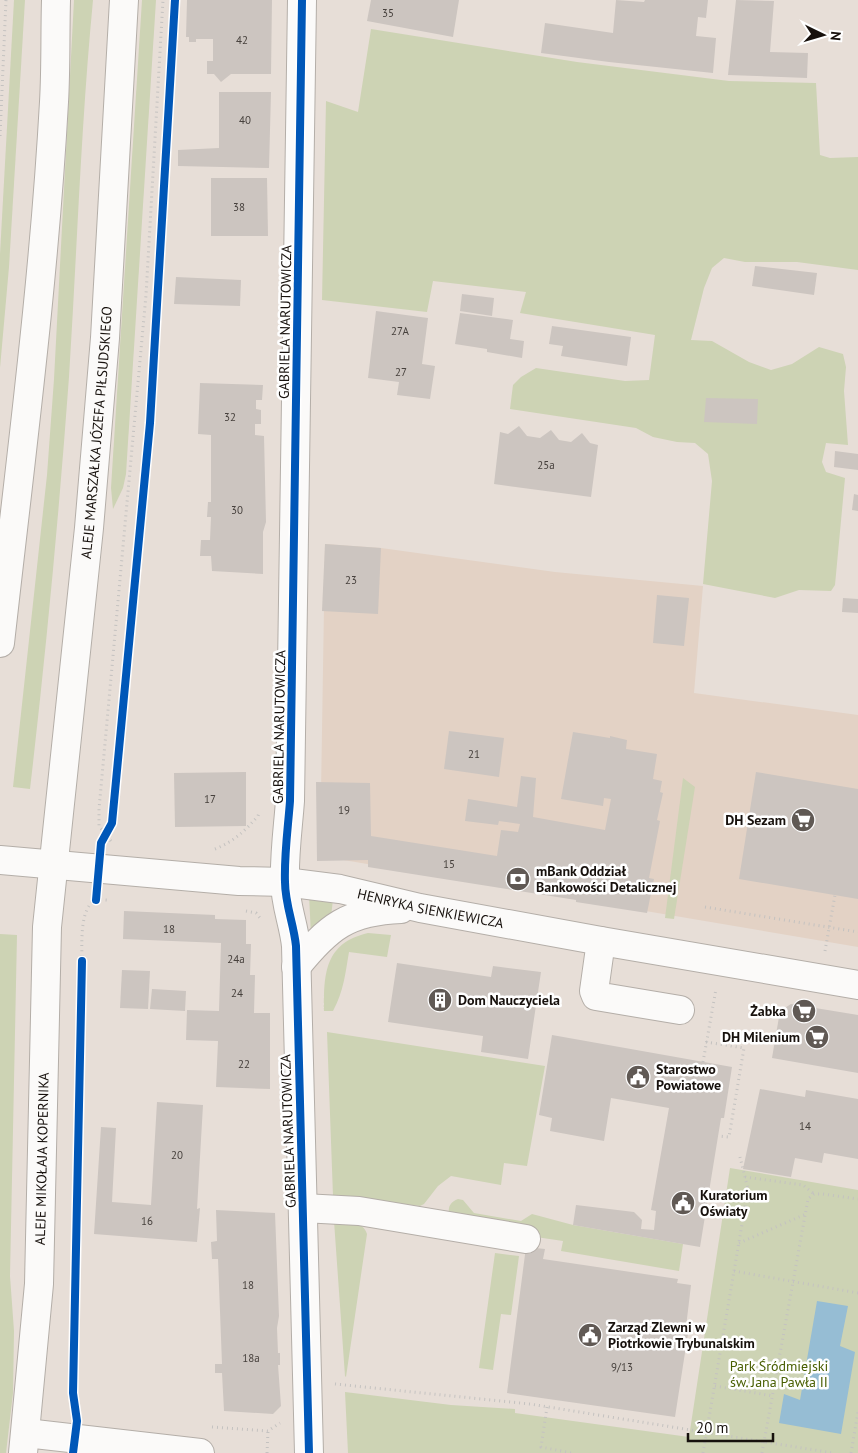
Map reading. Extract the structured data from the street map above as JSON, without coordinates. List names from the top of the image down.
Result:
{
  "streets": {
    "street": [
      "GABRIELA NARUTOWICZA",
      "ALEJE MARSZAŁKA JÓZEFA PIŁSUDSKIEGO",
      "HENRYKA SIENKIEWICZA",
      "ALEJE MIKOŁAJA KOPERNIKA"
    ]
  },
  "crossings": [
    ["GABRIELA NARUTOWICZA", "HENRYKA SIENKIEWICZA"],
    ["ALEJE MARSZAŁKA JÓZEFA PIŁSUDSKIEGO", "HENRYKA SIENKIEWICZA"],
    ["ALEJE MARSZAŁKA JÓZEFA PIŁSUDSKIEGO", "ALEJE MIKOŁAJA KOPERNIKA"],
    ["HENRYKA SIENKIEWICZA", "ALEJE MIKOŁAJA KOPERNIKA"]
  ],
  "parks": ["Park Śródmiejski św. Jana Pawła II"],
  "places": {
    "supermarket": ["DH Sezam", "Żabka", "DH Milenium"],
    "bank": ["mBank Oddział Bankowości Detalicznej"],
    "building": ["Dom Nauczyciela"],
    "public building": ["Starostwo Powiatowe", "Kuratorium Oświaty", "Zarząd Zlewni w Piotrkowie Trybunalskim"]
  },
  "house_numbers": [
    "35",
    "42",
    "40",
    "38",
    "27A",
    "27",
    "32",
    "25a",
    "30",
    "23",
    "21",
    "17",
    "19",
    "15",
    "18",
    "24a",
    "24",
    "22",
    "14",
    "20",
    "16",
    "18",
    "18a",
    "9/13"
  ],
  "scale_bar": "20 m",
  "north": "right"
}
